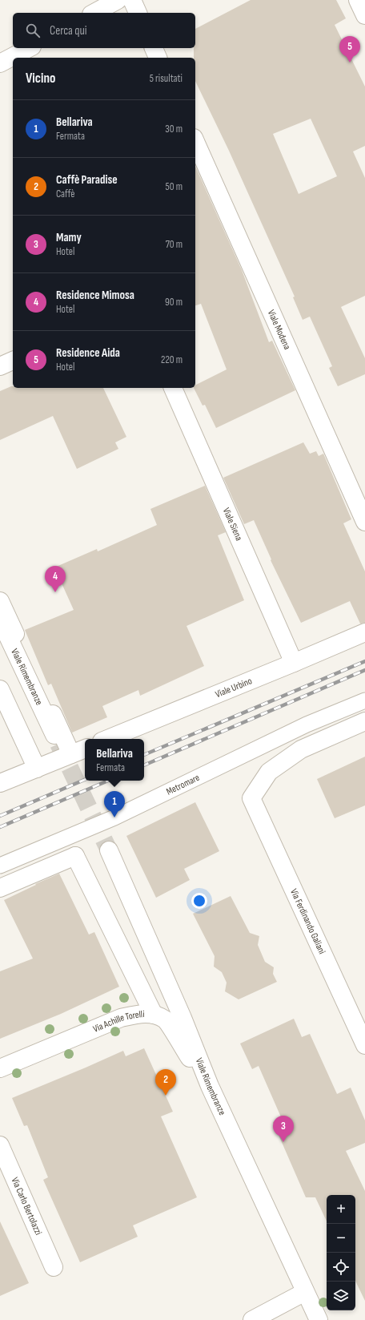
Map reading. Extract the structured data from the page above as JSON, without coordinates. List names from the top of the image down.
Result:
{
  "streets": {
    "street": [
      "Viale Modena",
      "Viale Siena",
      "Viale Rimembranze",
      "Viale Urbino",
      "Via Ferdinando Galiani",
      "Via Achille Torelli",
      "Via Carlo Bertolazzi"
    ],
    "lane": ["Metromare"]
  },
  "crossings": [
    ["Viale Siena", "Viale Urbino"],
    ["Viale Rimembranze", "Via Achille Torelli"]
  ],
  "page": {
    "search": "Cerca qui",
    "pins": [
      "5",
      "4",
      "1",
      "2",
      "3"
    ],
    "heading": ["Vicino", "5 risultati"],
    "list": [
      {
        "mark": "1",
        "name": "Bellariva",
        "note": "Fermata",
        "value": "30 m"
      },
      {
        "mark": "2",
        "name": "Caffè Paradise",
        "note": "Caffè",
        "value": "50 m"
      },
      {
        "mark": "3",
        "name": "Mamy",
        "note": "Hotel",
        "value": "70 m"
      },
      {
        "mark": "4",
        "name": "Residence Mimosa",
        "note": "Hotel",
        "value": "90 m"
      },
      {
        "mark": "5",
        "name": "Residence Aida",
        "note": "Hotel",
        "value": "220 m"
      }
    ],
    "popup": ["Bellariva", "Fermata"],
    "map_buttons": ["+", "−"]
  }
}
